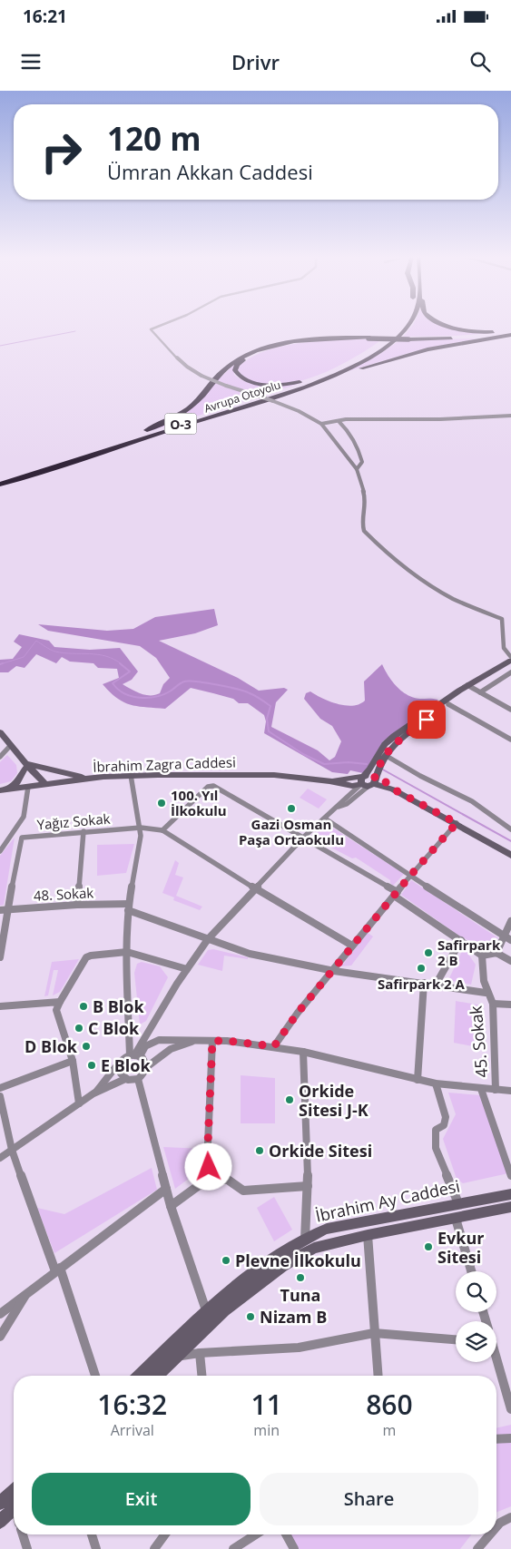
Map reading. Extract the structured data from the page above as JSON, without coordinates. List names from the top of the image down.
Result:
{
  "streets": {
    "highway": ["Avrupa Otoyolu", "O-3"],
    "main road": ["İbrahim Zagra Caddesi", "İbrahim Ay Caddesi"],
    "street": ["Yağız Sokak", "48. Sokak", "45. Sokak"]
  },
  "crossings": [
    ["Yağız Sokak", "48. Sokak"]
  ],
  "places": [
    "100. Yıl İlkokulu",
    "Gazi Osman Paşa Ortaokulu",
    "Safirpark 2 B",
    "Safirpark 2 A",
    "B Blok",
    "C Blok",
    "D Blok",
    "E Blok",
    "Orkide Sitesi J-K",
    "Orkide Sitesi",
    "Evkur Sitesi",
    "Plevne İlkokulu",
    "Tuna",
    "Nizam B"
  ],
  "page": {
    "status": "16:21",
    "header": "Drivr",
    "turn": ["120 m", "Ümran Akkan Caddesi"],
    "eta": [
      "16:32",
      "Arrival",
      "11",
      "min",
      "860",
      "m"
    ],
    "buttons": ["Exit", "Share"]
  }
}
